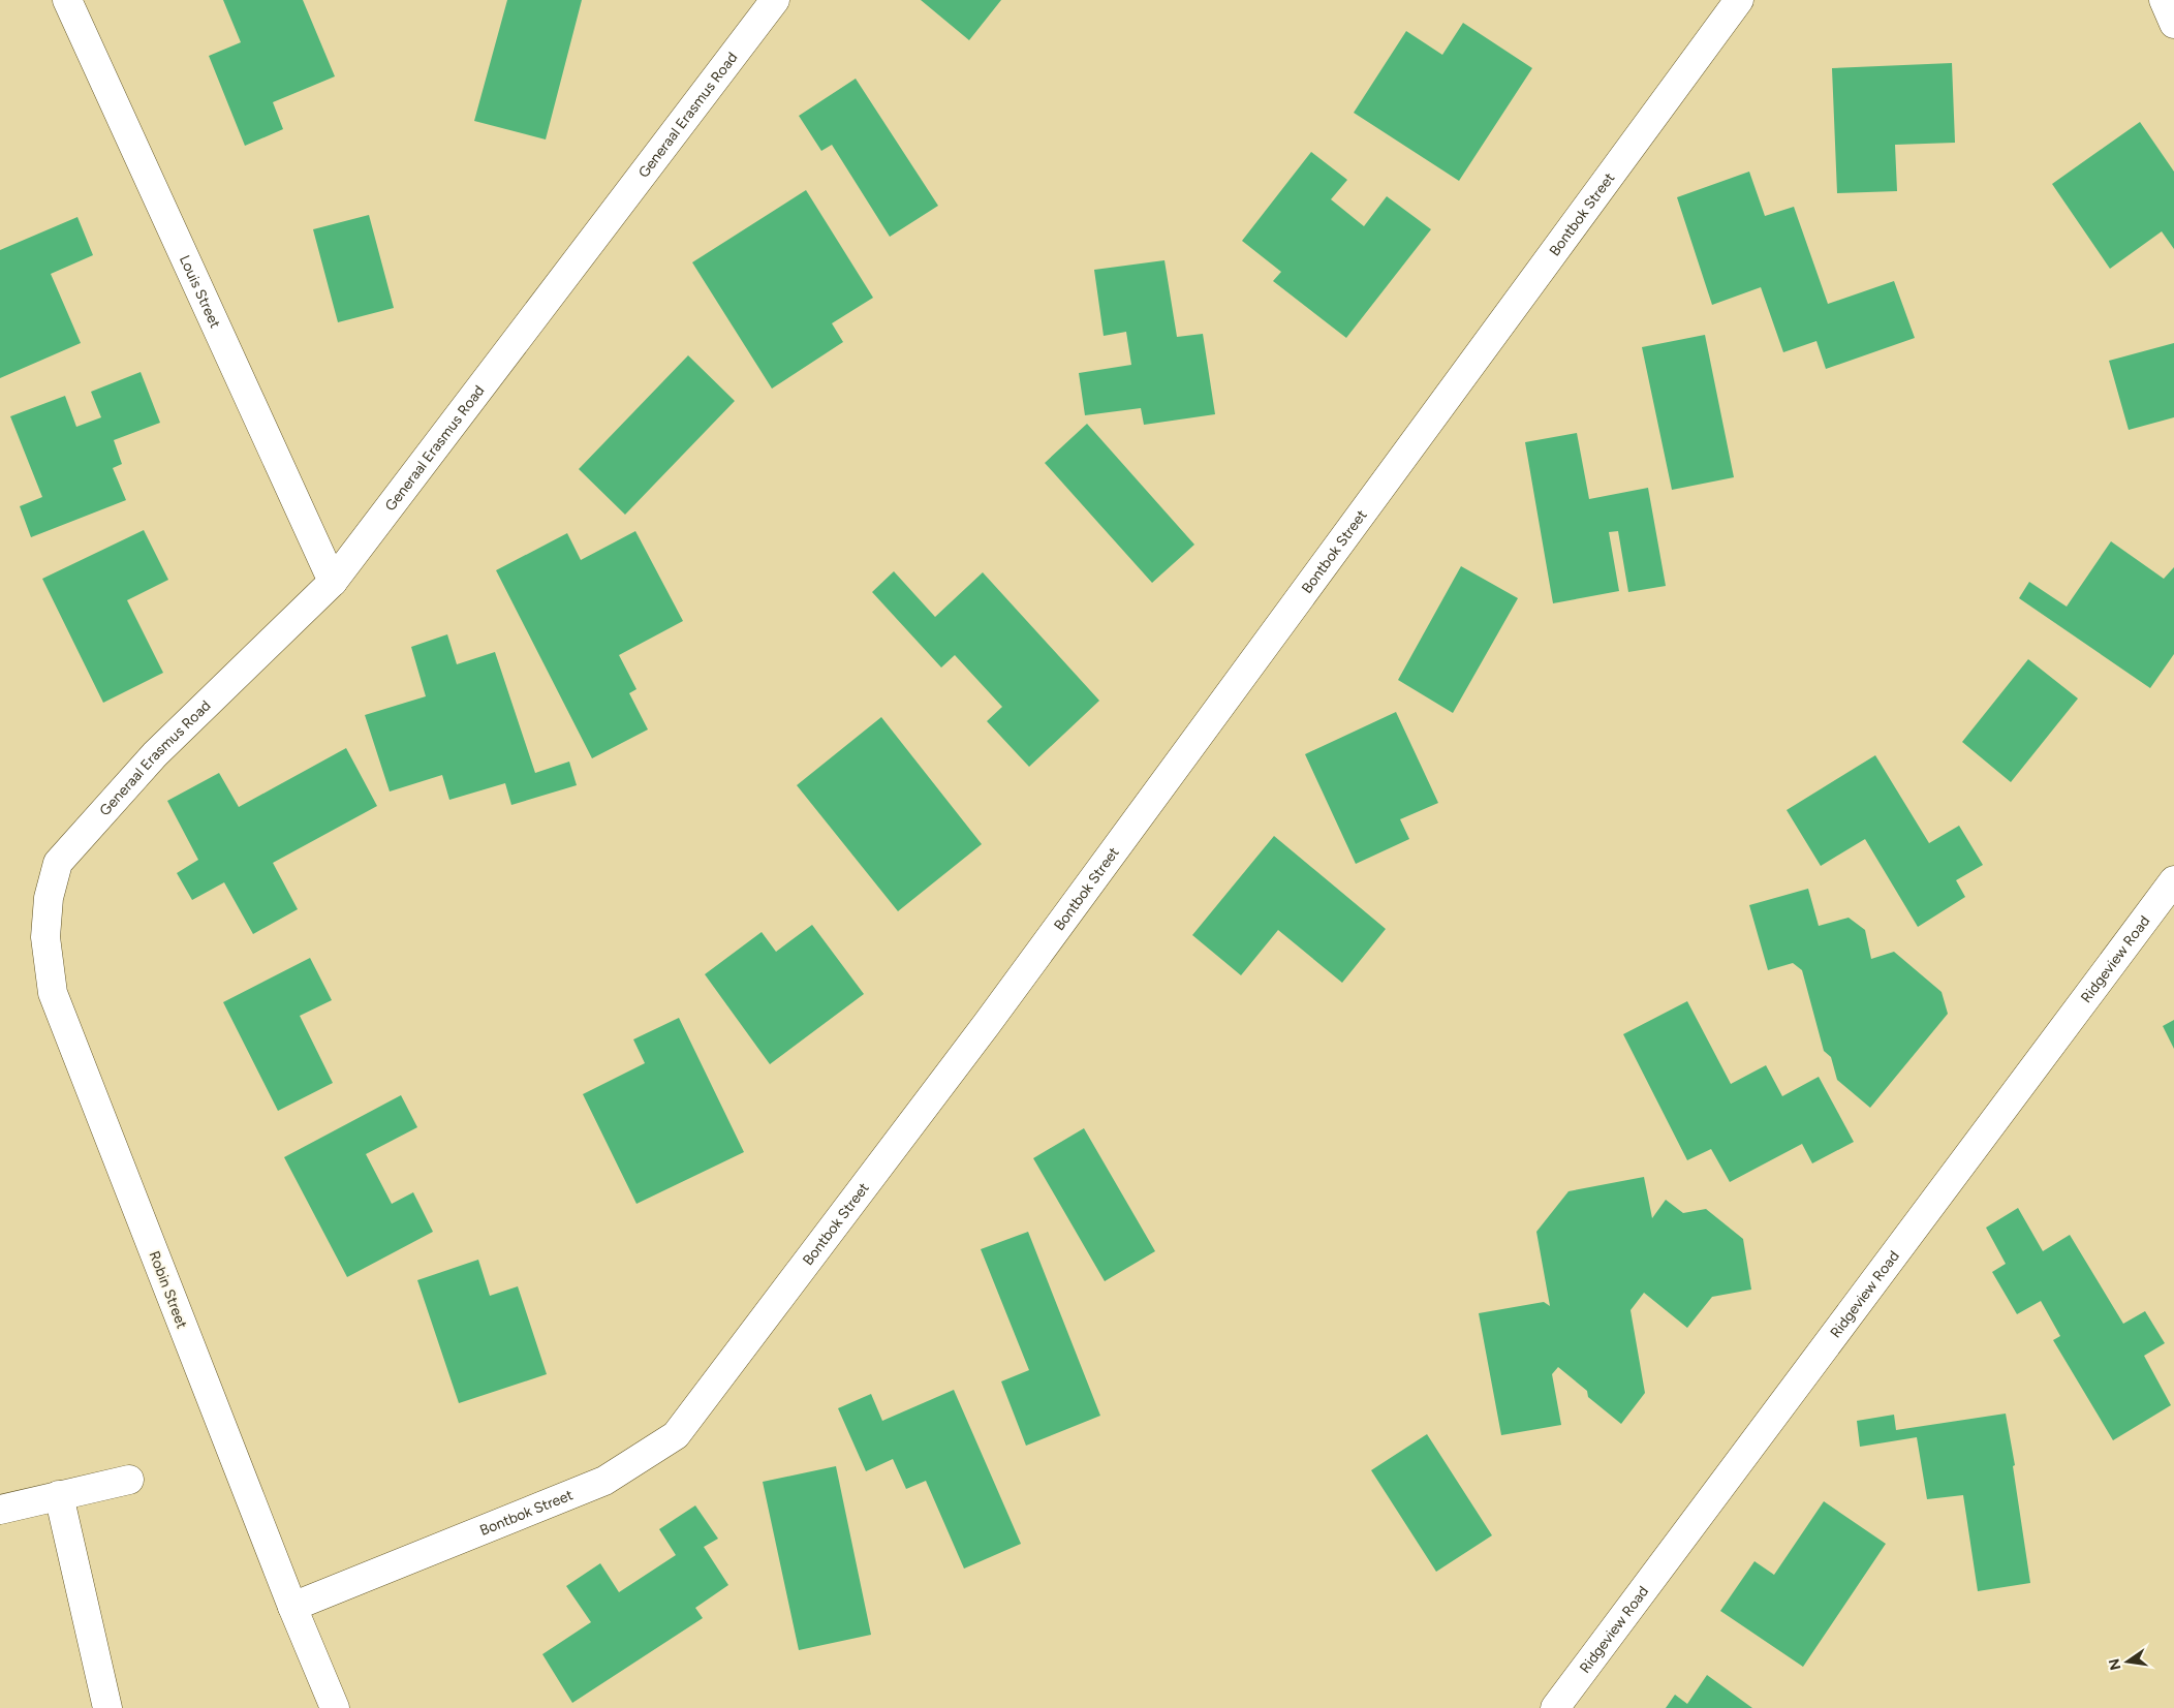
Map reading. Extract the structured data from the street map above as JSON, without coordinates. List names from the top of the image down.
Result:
{
  "streets": {
    "street": [
      "Generaal Erasmus Road",
      "Bontbok Street",
      "Louis Street",
      "Ridgeview Road",
      "Robin Street"
    ]
  },
  "crossings": [
    ["Generaal Erasmus Road", "Louis Street"],
    ["Generaal Erasmus Road", "Robin Street"],
    ["Bontbok Street", "Robin Street"]
  ],
  "north": "left"
}
